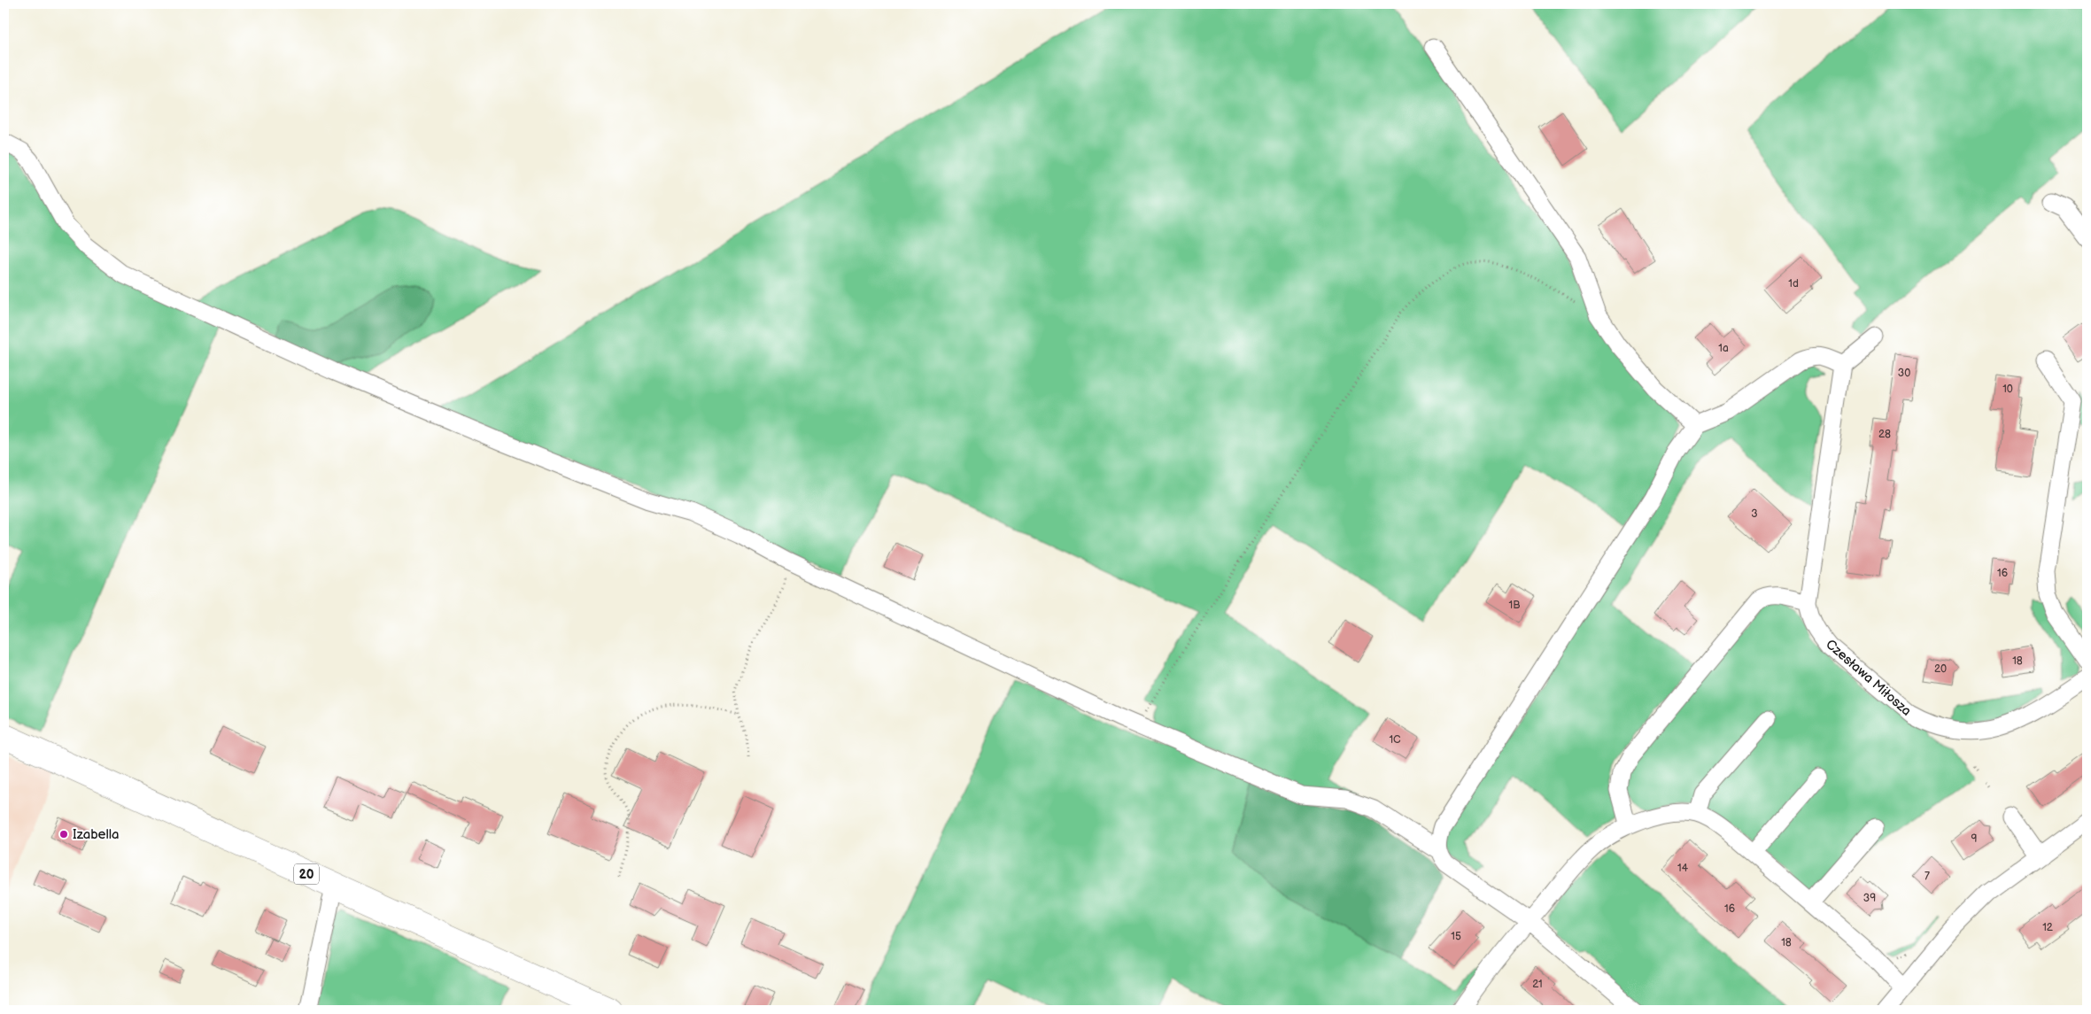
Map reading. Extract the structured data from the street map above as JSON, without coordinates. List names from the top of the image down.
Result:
{
  "streets": {
    "main road": ["20"],
    "street": ["Czesława Miłosza"]
  },
  "places": ["Izabella"],
  "house_numbers": [
    "1d",
    "1a",
    "30",
    "10",
    "28",
    "3",
    "16",
    "1B",
    "18",
    "20",
    "1C",
    "9",
    "14",
    "7",
    "39",
    "16",
    "12",
    "15",
    "18",
    "21"
  ]
}
